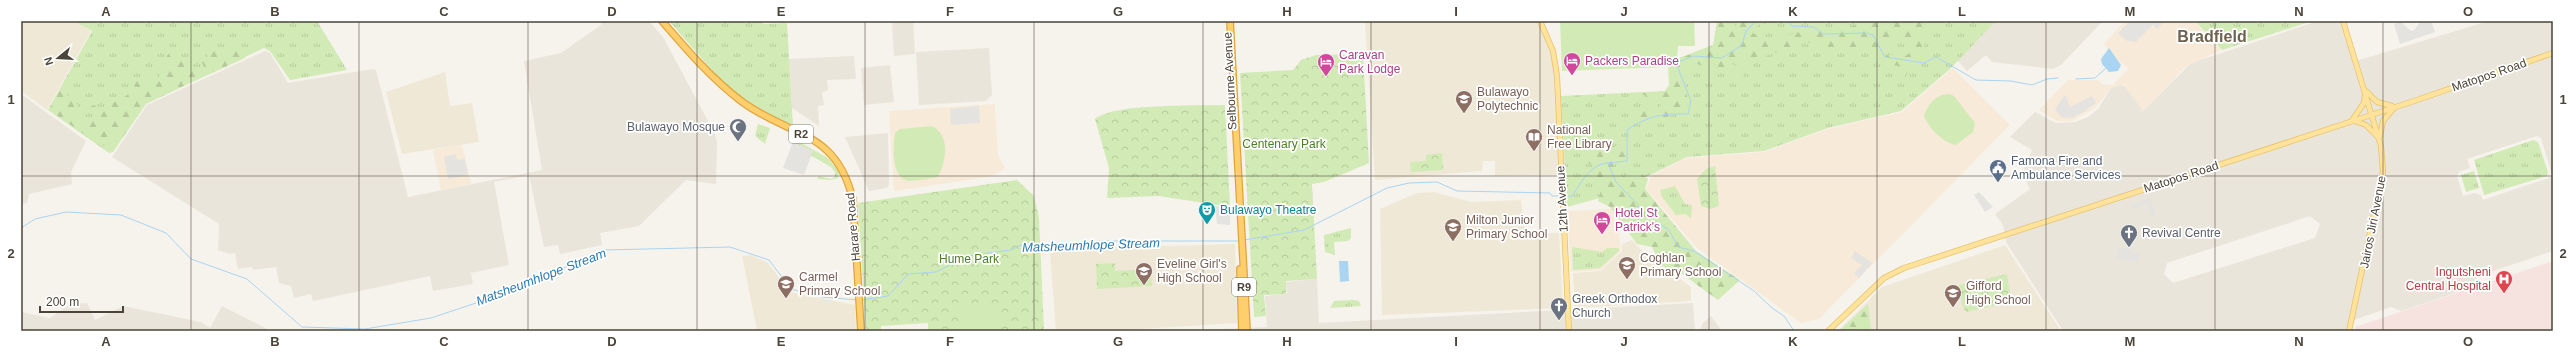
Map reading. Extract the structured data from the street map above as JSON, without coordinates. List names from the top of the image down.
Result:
{
  "streets": {
    "highway": [
      "Selbourne Avenue",
      "R2",
      "Harare Road",
      "R9"
    ],
    "main road": ["Matopos Road", "12th Avenue", "Jairos Jiri Avenue"]
  },
  "crossings": [
    ["Matopos Road", "Jairos Jiri Avenue"],
    ["Selbourne Avenue", "R9"]
  ],
  "districts": ["Bradfield"],
  "water": ["Matsheumhlope Stream"],
  "parks": ["Centenary Park", "Hume Park"],
  "places": {
    "hotel": ["Packers Paradise", "Caravan Park Lodge", "Hotel St Patrick's"],
    "school or university": [
      "Bulawayo Polytechnic",
      "Milton Junior Primary School",
      "Coghlan Primary School",
      "Eveline Girl's High School",
      "Carmel Primary School",
      "Gifford High School"
    ],
    "mosque": ["Bulawayo Mosque"],
    "library": ["National Free Library"],
    "public building": ["Famona Fire and Ambulance Services"],
    "theatre": ["Bulawayo Theatre"],
    "church": ["Revival Centre", "Greek Orthodox Church"],
    "hospital": ["Ingutsheni Central Hospital"]
  },
  "scale_bar": "200 m",
  "north": "left",
  "grid": {
    "columns": [
      "A",
      "B",
      "C",
      "D",
      "E",
      "F",
      "G",
      "H",
      "I",
      "J",
      "K",
      "L",
      "M",
      "N",
      "O"
    ],
    "rows": ["1", "2"]
  }
}
